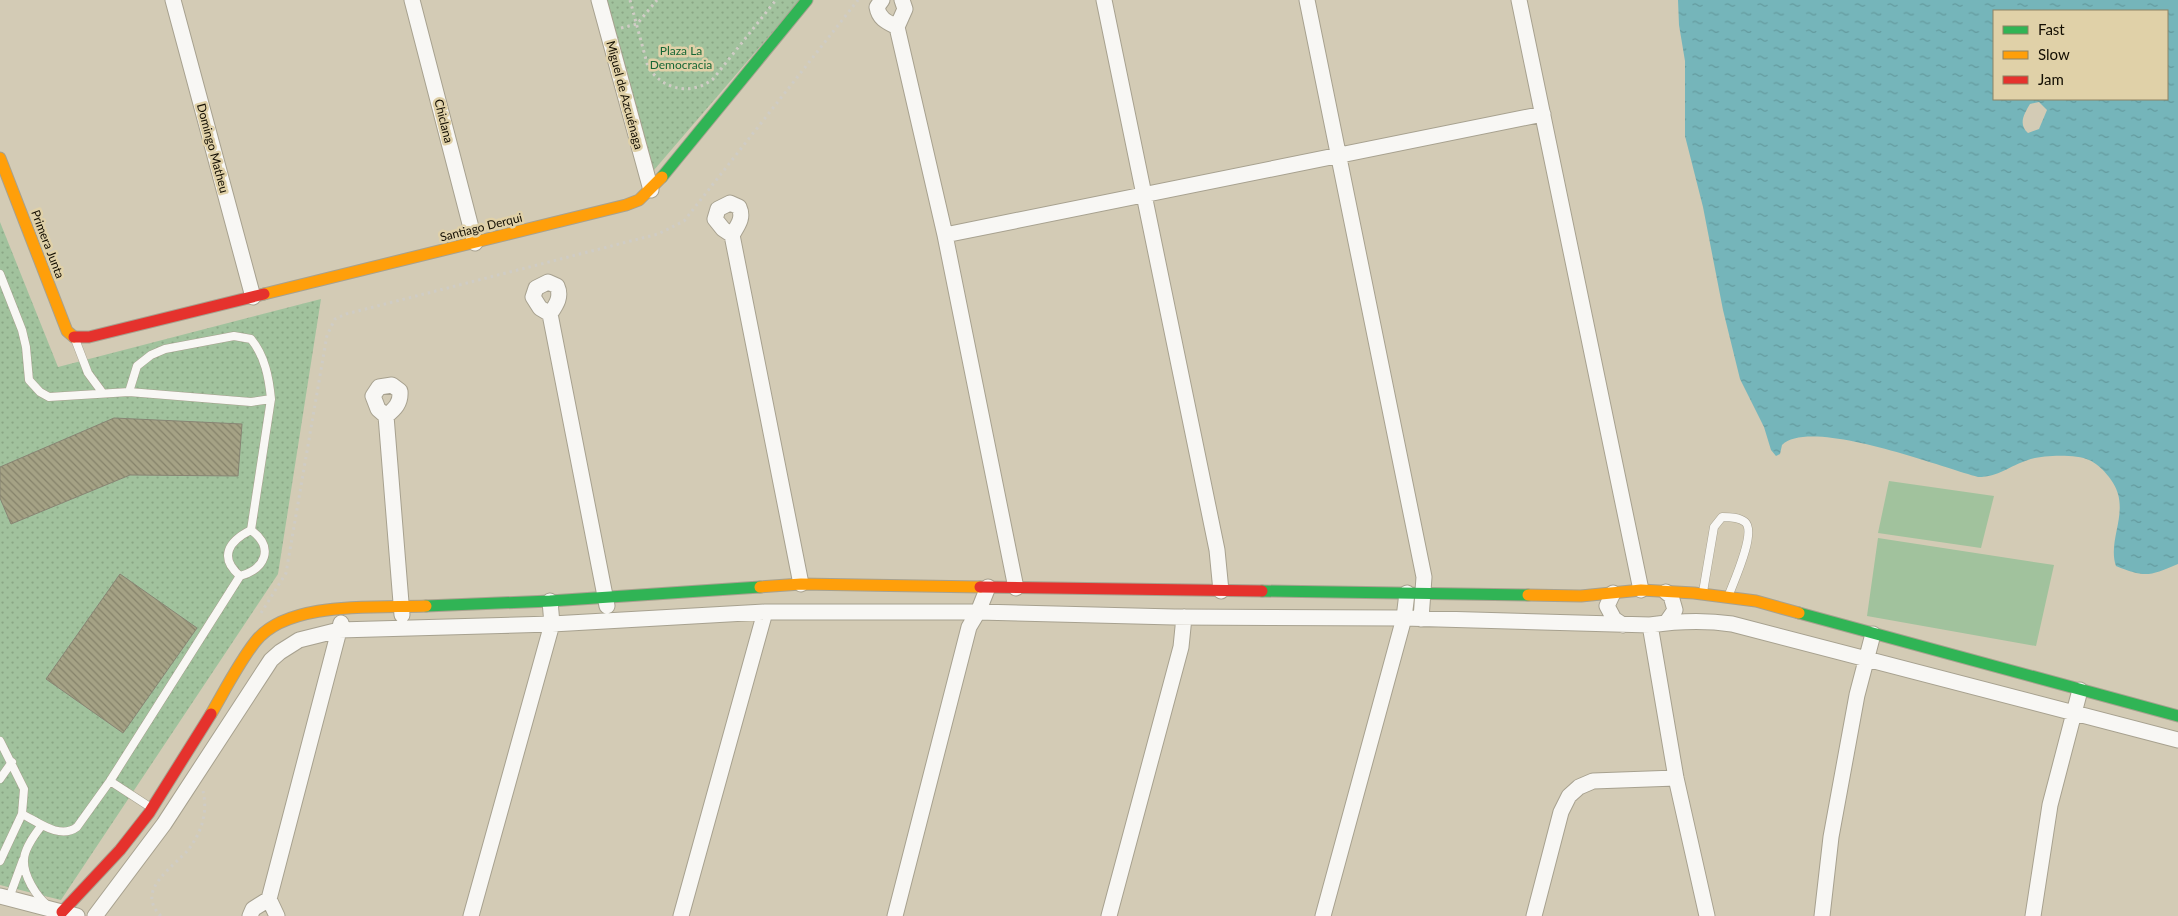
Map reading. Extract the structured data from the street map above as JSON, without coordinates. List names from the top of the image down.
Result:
{
  "streets": {
    "street": [
      "Miguel de Azcuénaga",
      "Chiclana",
      "Domingo Matheu",
      "Santiago Derqui",
      "Primera Junta"
    ]
  },
  "crossings": [
    ["Miguel de Azcuénaga", "Santiago Derqui"],
    ["Chiclana", "Santiago Derqui"],
    ["Domingo Matheu", "Santiago Derqui"],
    ["Santiago Derqui", "Primera Junta"]
  ],
  "parks": ["Plaza La Democracia"],
  "legend": ["Fast", "Slow", "Jam"]
}
